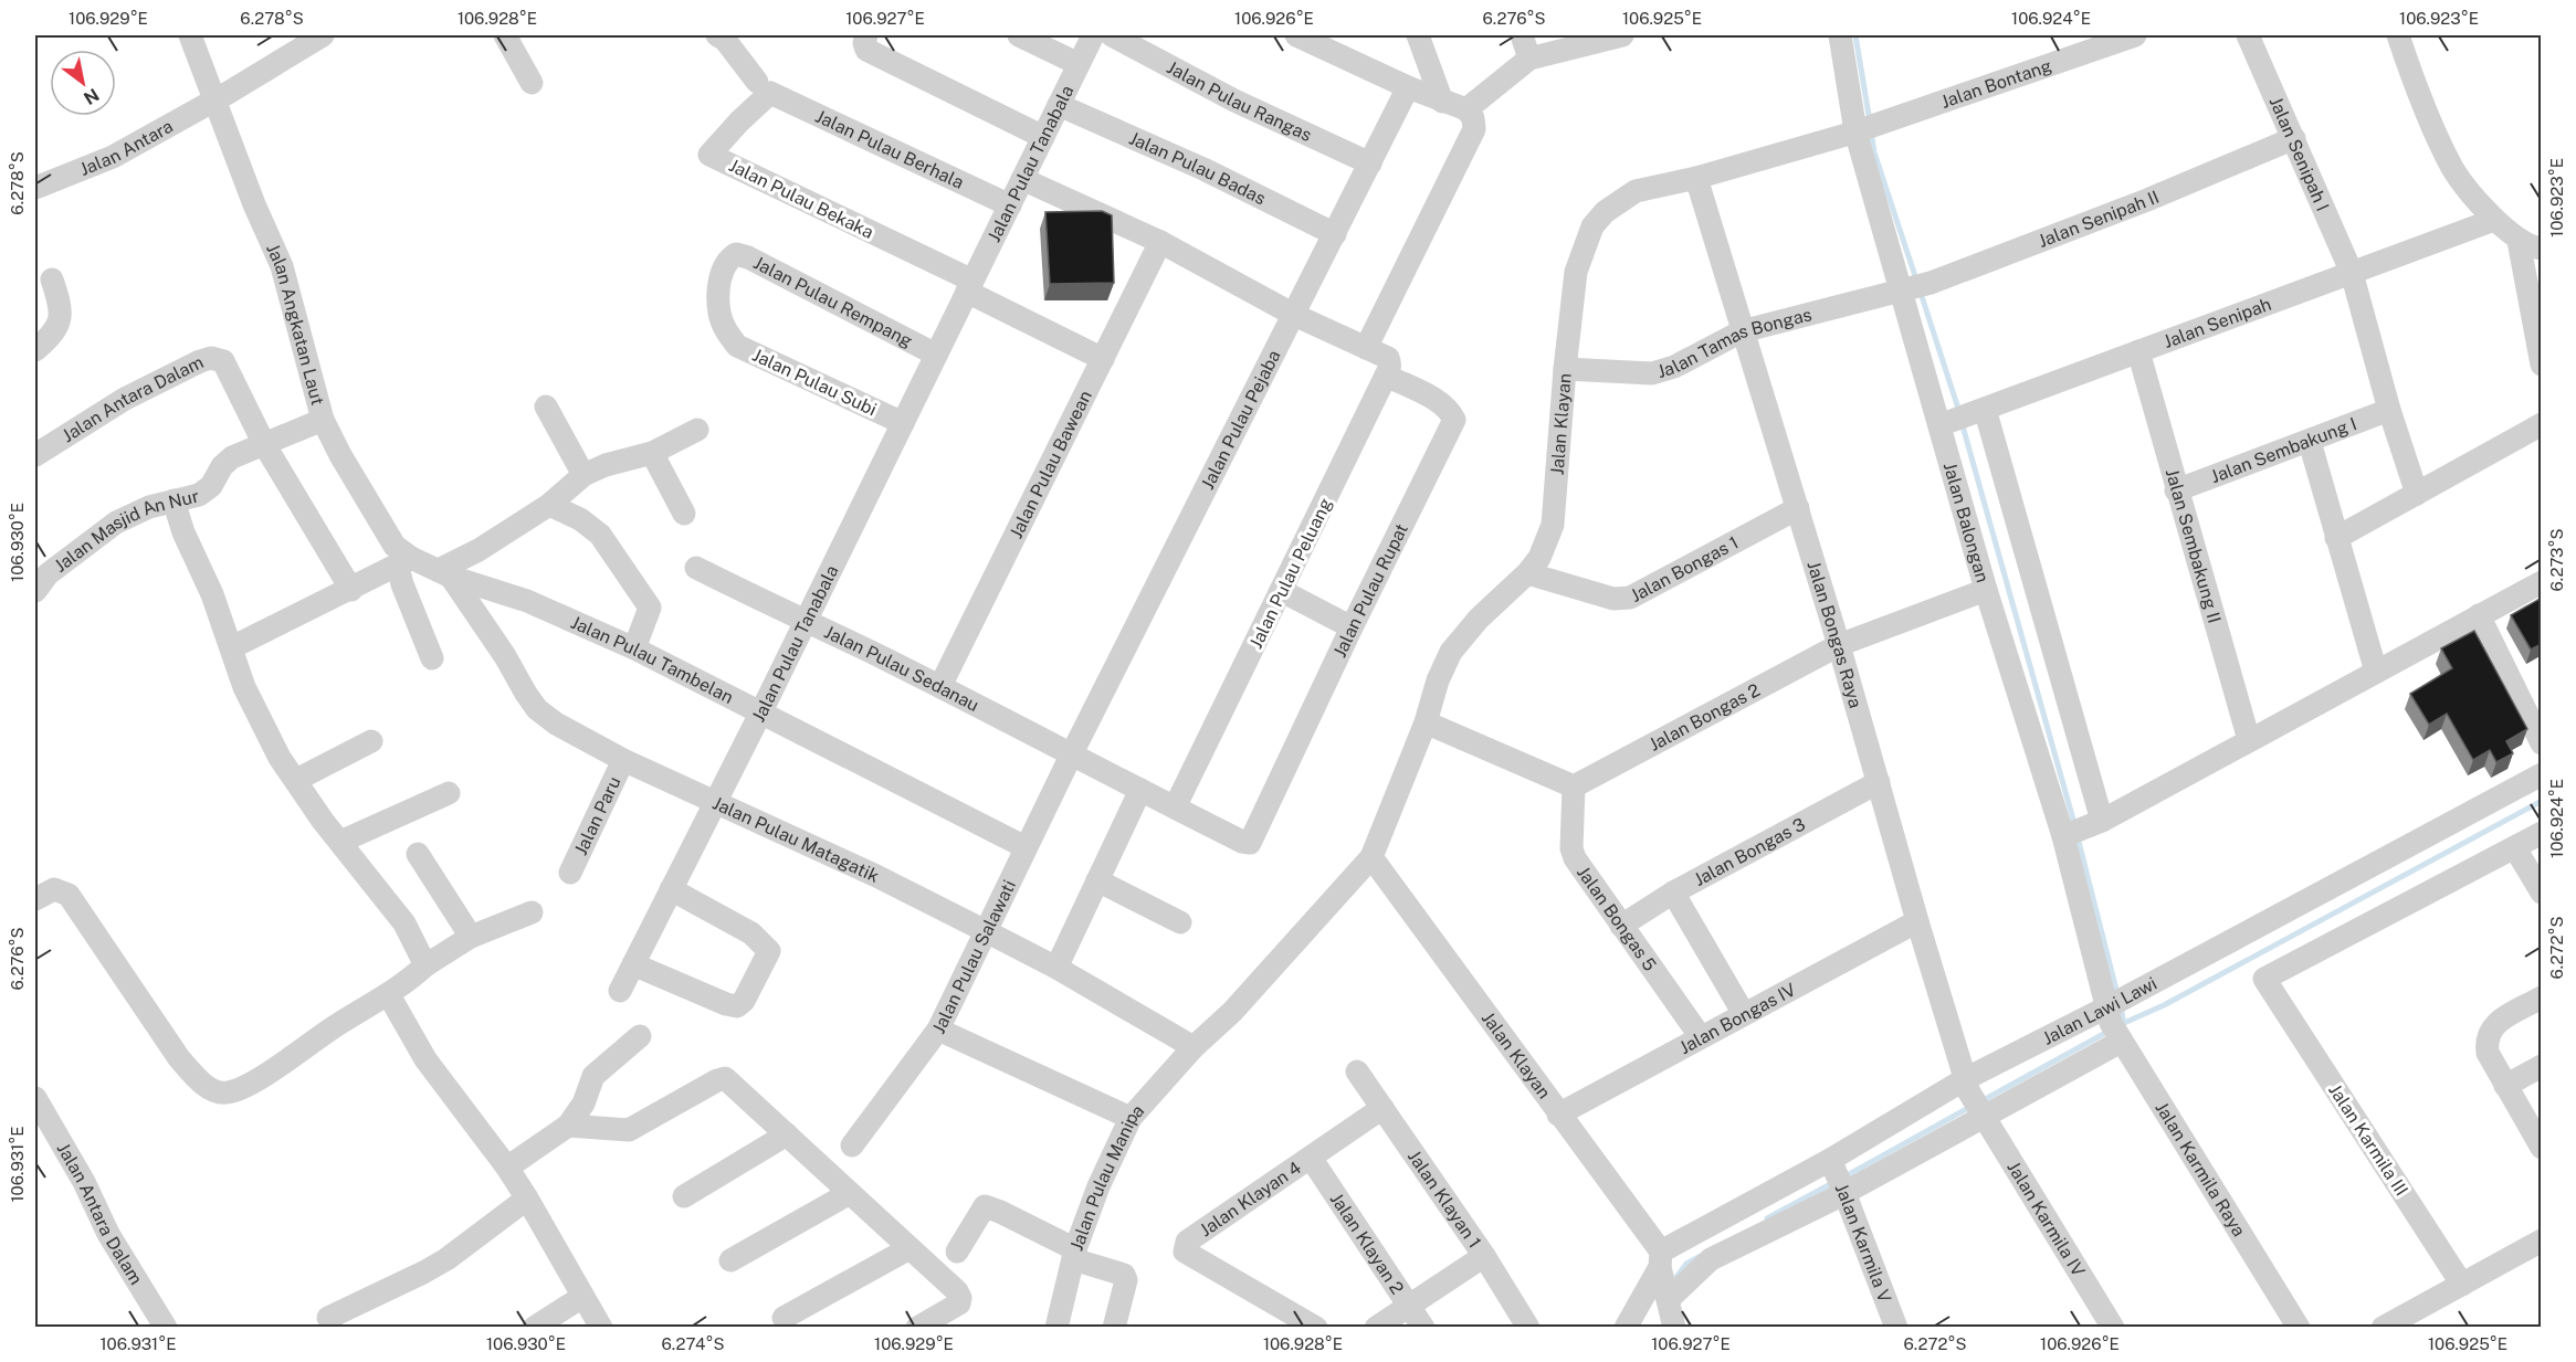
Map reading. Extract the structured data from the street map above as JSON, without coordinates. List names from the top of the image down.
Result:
{
  "streets": {
    "street": [
      "Jalan Bontang",
      "Jalan Pulau Rangas",
      "Jalan Antara",
      "Jalan Pulau Berhala",
      "Jalan Senipah I",
      "Jalan Pulau Tanabala",
      "Jalan Pulau Badas",
      "Jalan Pulau Bekaka",
      "Jalan Senipah II",
      "Jalan Pulau Rempang",
      "Jalan Senipah",
      "Jalan Angkatan Laut",
      "Jalan Tamas Bongas",
      "Jalan Pulau Subi",
      "Jalan Antara Dalam",
      "Jalan Pulau Pejaba",
      "Jalan Klayan",
      "Jalan Sembakung I",
      "Jalan Pulau Bawean",
      "Jalan Balongan",
      "Jalan Masjid An Nur",
      "Jalan Sembakung II",
      "Jalan Bongas 1",
      "Jalan Pulau Peluang",
      "Jalan Pulau Rupat",
      "Jalan Bongas Raya",
      "Jalan Pulau Tambelan",
      "Jalan Pulau Sedanau",
      "Jalan Bongas 2",
      "Jalan Paru",
      "Jalan Pulau Matagatik",
      "Jalan Bongas 3",
      "Jalan Bongas 5",
      "Jalan Pulau Salawati",
      "Jalan Lawi Lawi",
      "Jalan Bongas IV",
      "Jalan Karmila III",
      "Jalan Karmila Raya",
      "Jalan Pulau Manipa",
      "Jalan Klayan 4",
      "Jalan Klayan 1",
      "Jalan Karmila IV",
      "Jalan Klayan 2",
      "Jalan Karmila V"
    ]
  },
  "crossings": [
    ["Jalan Bontang", "Jalan Klayan"],
    ["Jalan Bontang", "Jalan Balongan"],
    ["Jalan Pulau Rangas", "Jalan Pulau Pejaba"],
    ["Jalan Antara", "Jalan Angkatan Laut"],
    ["Jalan Pulau Berhala", "Jalan Pulau Tanabala"],
    ["Jalan Pulau Berhala", "Jalan Pulau Bekaka"],
    ["Jalan Senipah I", "Jalan Senipah II"],
    ["Jalan Senipah I", "Jalan Senipah"],
    ["Jalan Senipah I", "Jalan Sembakung I"],
    ["Jalan Pulau Tanabala", "Jalan Pulau Badas"],
    ["Jalan Pulau Tanabala", "Jalan Pulau Bekaka"],
    ["Jalan Pulau Tanabala", "Jalan Pulau Rempang"],
    ["Jalan Pulau Tanabala", "Jalan Pulau Subi"],
    ["Jalan Pulau Tanabala", "Jalan Pulau Tambelan"],
    ["Jalan Pulau Tanabala", "Jalan Pulau Sedanau"],
    ["Jalan Pulau Tanabala", "Jalan Pulau Matagatik"],
    ["Jalan Pulau Badas", "Jalan Pulau Pejaba"],
    ["Jalan Senipah II", "Jalan Tamas Bongas"],
    ["Jalan Senipah II", "Jalan Balongan"],
    ["Jalan Pulau Rempang", "Jalan Pulau Subi"],
    ["Jalan Senipah", "Jalan Balongan"],
    ["Jalan Senipah", "Jalan Sembakung II"],
    ["Jalan Angkatan Laut", "Jalan Masjid An Nur"],
    ["Jalan Angkatan Laut", "Jalan Pulau Tambelan"],
    ["Jalan Angkatan Laut", "Jalan Pulau Matagatik"],
    ["Jalan Tamas Bongas", "Jalan Klayan"],
    ["Jalan Tamas Bongas", "Jalan Balongan"],
    ["Jalan Tamas Bongas", "Jalan Bongas Raya"],
    ["Jalan Antara Dalam", "Jalan Masjid An Nur"],
    ["Jalan Pulau Pejaba", "Jalan Pulau Sedanau"],
    ["Jalan Pulau Pejaba", "Jalan Pulau Salawati"],
    ["Jalan Klayan", "Jalan Balongan"],
    ["Jalan Klayan", "Jalan Bongas 1"],
    ["Jalan Klayan", "Jalan Bongas Raya"],
    ["Jalan Klayan", "Jalan Pulau Matagatik"],
    ["Jalan Klayan", "Jalan Lawi Lawi"],
    ["Jalan Klayan", "Jalan Bongas IV"],
    ["Jalan Klayan", "Jalan Pulau Manipa"],
    ["Jalan Sembakung I", "Jalan Sembakung II"],
    ["Jalan Pulau Bawean", "Jalan Pulau Sedanau"],
    ["Jalan Balongan", "Jalan Bongas 2"],
    ["Jalan Balongan", "Jalan Lawi Lawi"],
    ["Jalan Balongan", "Jalan Karmila Raya"],
    ["Jalan Bongas 1", "Jalan Bongas Raya"],
    ["Jalan Pulau Peluang", "Jalan Pulau Rupat"],
    ["Jalan Pulau Peluang", "Jalan Pulau Sedanau"],
    ["Jalan Pulau Rupat", "Jalan Pulau Sedanau"],
    ["Jalan Bongas Raya", "Jalan Bongas 2"],
    ["Jalan Bongas Raya", "Jalan Bongas 3"],
    ["Jalan Bongas Raya", "Jalan Lawi Lawi"],
    ["Jalan Bongas Raya", "Jalan Bongas IV"],
    ["Jalan Bongas Raya", "Jalan Karmila IV"],
    ["Jalan Pulau Tambelan", "Jalan Pulau Matagatik"],
    ["Jalan Pulau Tambelan", "Jalan Pulau Salawati"],
    ["Jalan Pulau Sedanau", "Jalan Pulau Salawati"],
    ["Jalan Bongas 2", "Jalan Bongas 5"],
    ["Jalan Paru", "Jalan Pulau Matagatik"],
    ["Jalan Pulau Matagatik", "Jalan Pulau Salawati"],
    ["Jalan Pulau Matagatik", "Jalan Pulau Manipa"],
    ["Jalan Bongas 3", "Jalan Bongas 5"],
    ["Jalan Bongas 5", "Jalan Bongas IV"],
    ["Jalan Lawi Lawi", "Jalan Karmila Raya"],
    ["Jalan Lawi Lawi", "Jalan Karmila IV"],
    ["Jalan Lawi Lawi", "Jalan Karmila V"],
    ["Jalan Klayan 4", "Jalan Klayan 1"],
    ["Jalan Klayan 4", "Jalan Klayan 2"]
  ],
  "north": "bottom right",
  "coordinates": [
    "106.929°E",
    "6.278°S",
    "106.928°E",
    "106.927°E",
    "106.926°E",
    "6.276°S",
    "106.925°E",
    "106.924°E",
    "106.923°E",
    "106.930°E",
    "6.273°S",
    "6.272°S",
    "106.931°E",
    "6.274°S"
  ]
}
